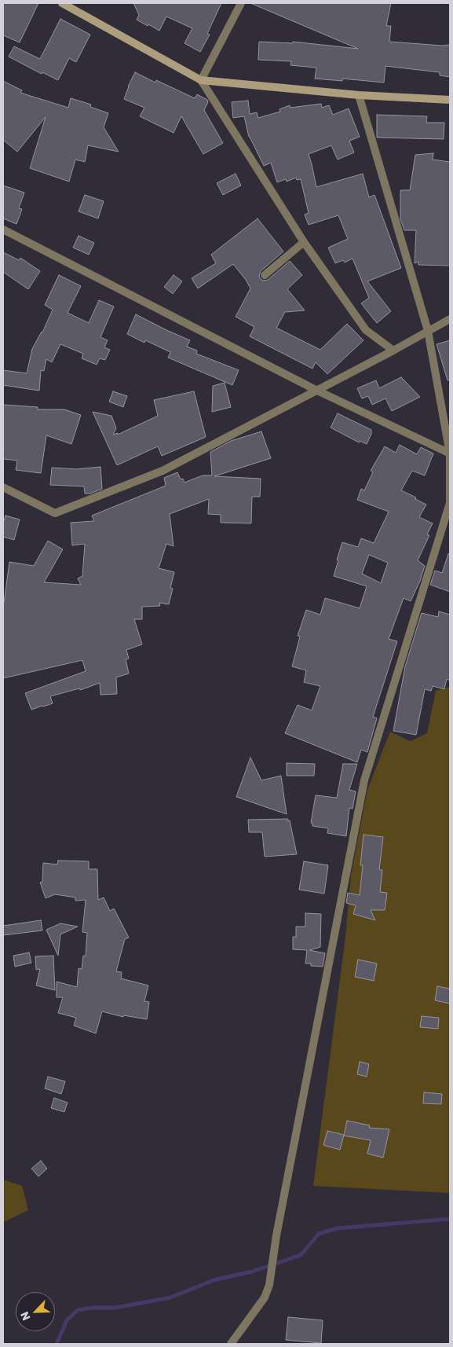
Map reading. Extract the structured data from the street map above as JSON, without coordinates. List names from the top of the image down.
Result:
{
  "north": "bottom left"
}
